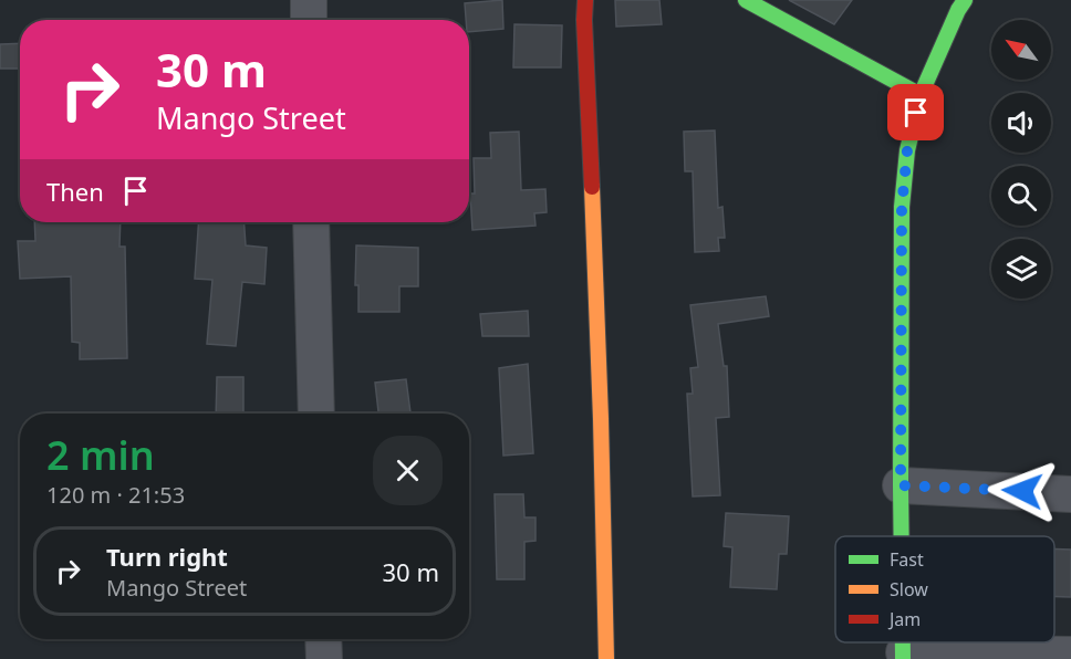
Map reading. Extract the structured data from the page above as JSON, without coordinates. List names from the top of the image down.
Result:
{
  "legend": ["Fast", "Slow", "Jam"],
  "north": "top left",
  "page": {
    "turn": ["30 m", "Mango Street"],
    "then": "Then",
    "heading": ["2 min", "120 m · 21:53"],
    "list": [
      {
        "name": "Turn right",
        "note": "Mango Street",
        "value": "30 m"
      }
    ]
  }
}
